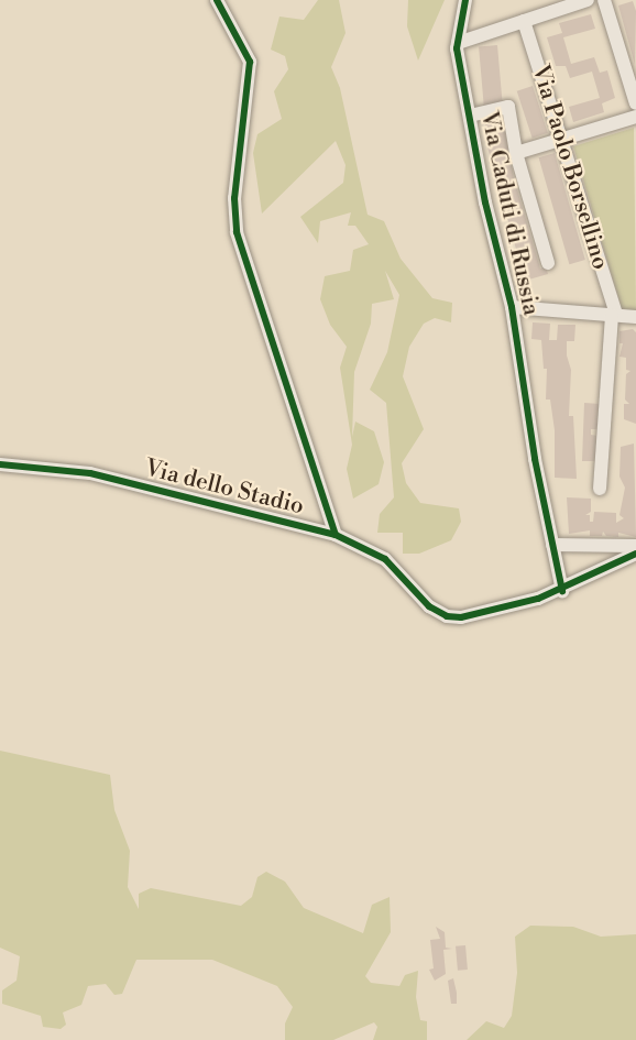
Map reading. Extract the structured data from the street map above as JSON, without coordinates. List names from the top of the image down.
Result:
{
  "streets": {
    "street": ["Via Paolo Borsellino", "Via Caduti di Russia", "Via dello Stadio"]
  },
  "crossings": [
    ["Via Caduti di Russia", "Via dello Stadio"]
  ]
}
